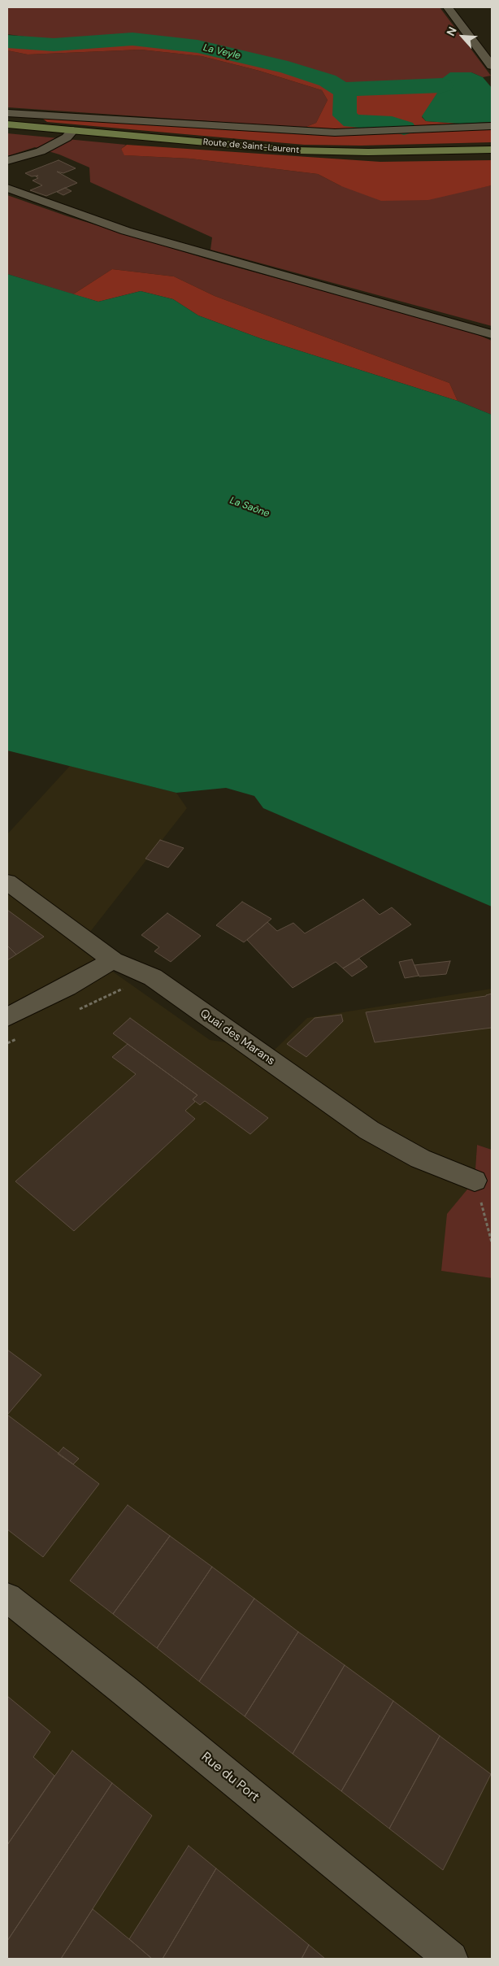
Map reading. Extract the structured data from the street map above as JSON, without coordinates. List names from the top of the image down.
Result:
{
  "streets": {
    "main road": ["Route de Saint-Laurent"],
    "street": ["Quai des Marans", "Rue du Port"]
  },
  "water": ["La Veyle", "La Saône"],
  "north": "top left"
}
